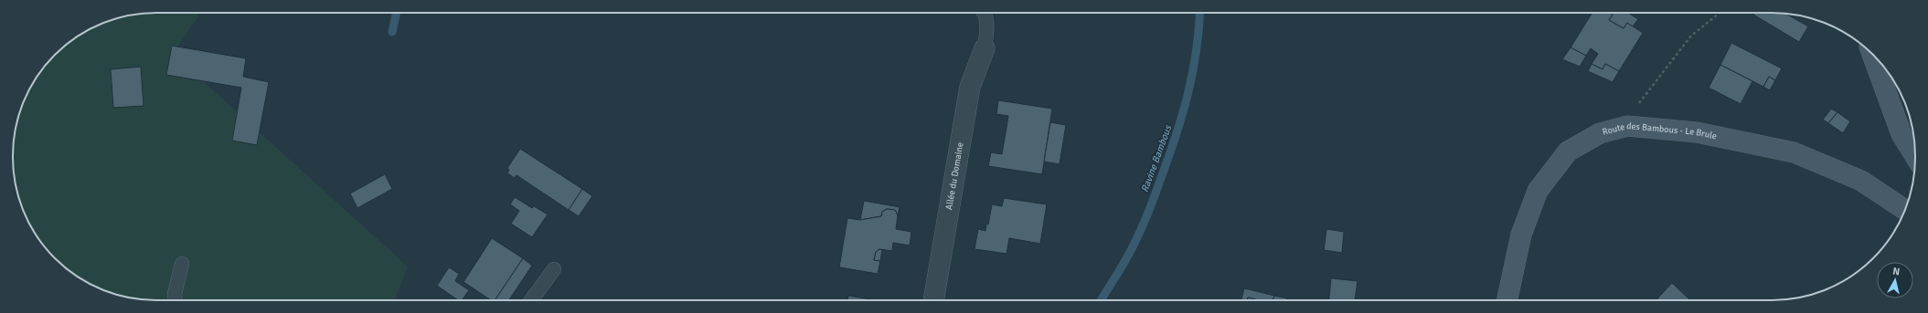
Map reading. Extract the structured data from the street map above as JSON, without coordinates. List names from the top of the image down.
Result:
{
  "streets": {
    "main road": ["Route des Bambous - Le Brule"],
    "street": ["Allée du Domaine"]
  },
  "water": ["Ravine Bambous"],
  "north": "top"
}
